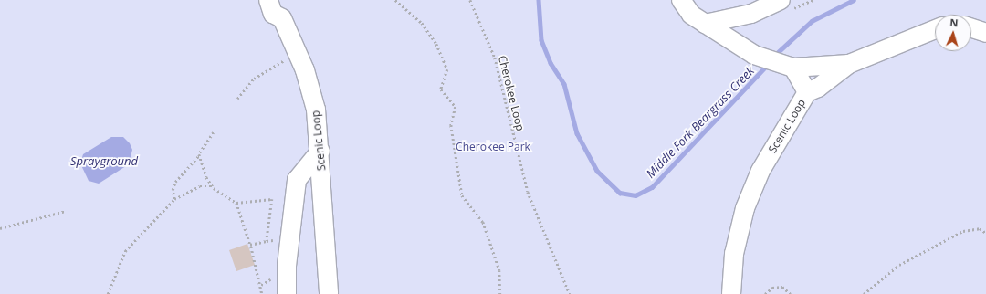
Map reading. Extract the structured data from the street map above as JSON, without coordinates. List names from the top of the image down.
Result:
{
  "streets": {
    "street": ["Scenic Loop"],
    "path": ["Cherokee Loop"]
  },
  "water": ["Middle Fork Beargrass Creek", "Sprayground"],
  "parks": ["Cherokee Park"],
  "north": "top"
}
